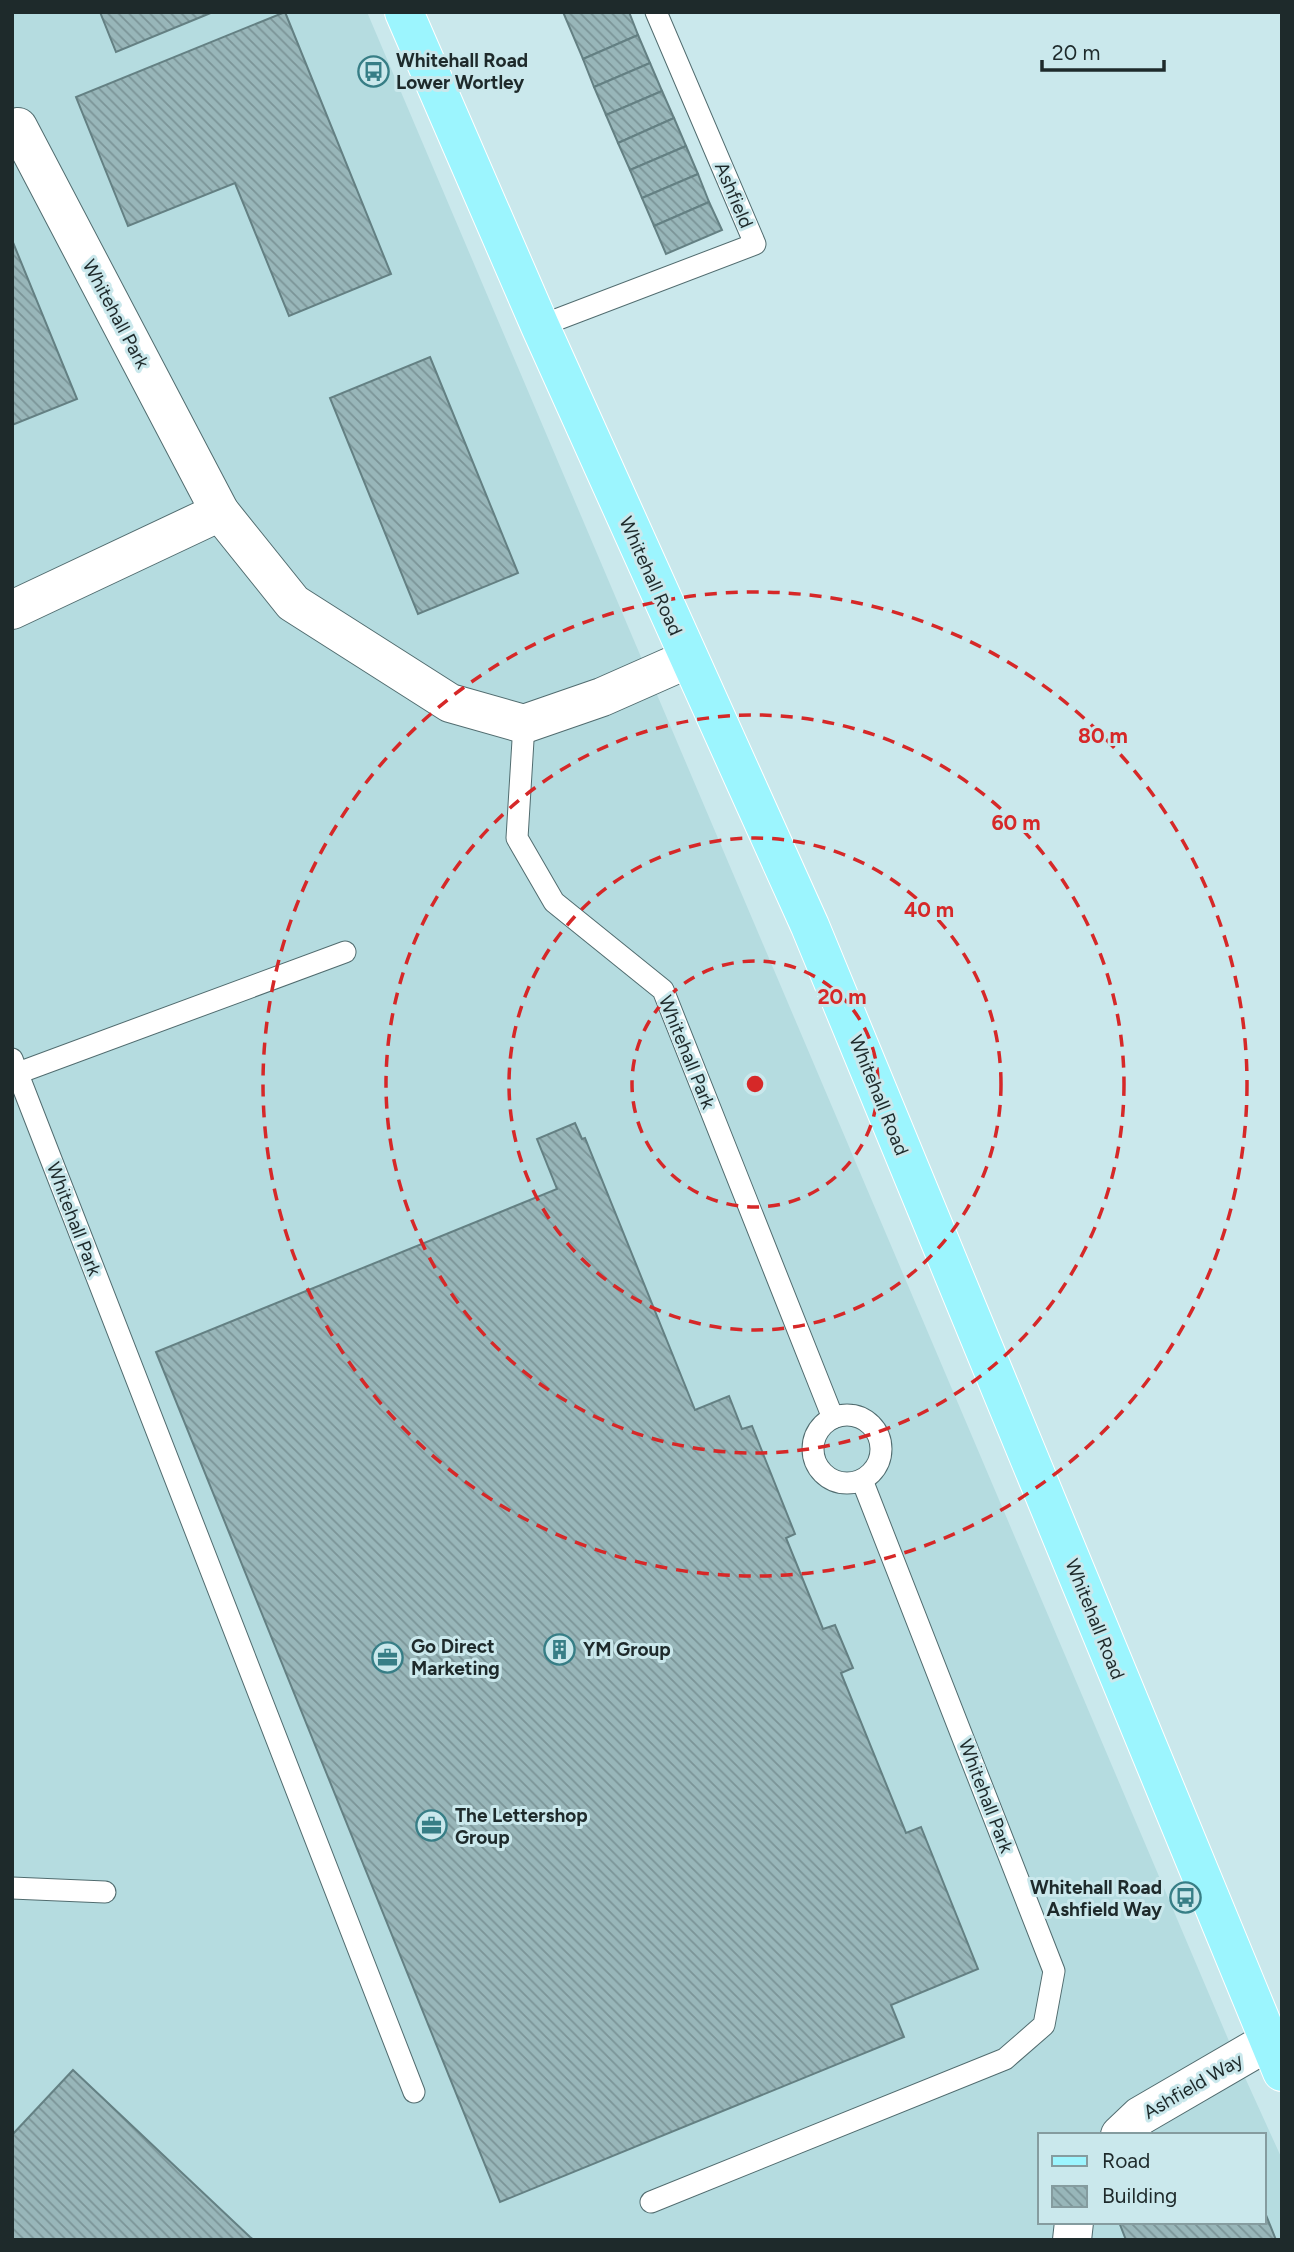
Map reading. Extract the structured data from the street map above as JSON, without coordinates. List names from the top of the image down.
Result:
{
  "streets": {
    "main road": ["Whitehall Road"],
    "street": ["Whitehall Park", "Ashfield Way"],
    "lane": ["Ashfield"]
  },
  "crossings": [
    ["Ashfield", "Whitehall Road"],
    ["Whitehall Road", "Ashfield Way"]
  ],
  "places": {
    "bus stop": ["Whitehall Road Lower Wortley", "Whitehall Road Ashfield Way"],
    "building": ["YM Group"],
    "office": ["Go Direct Marketing", "The Lettershop Group"]
  },
  "legend": ["Road", "Building"],
  "scale_bar": "20 m",
  "rings": [
    "80 m",
    "60 m",
    "40 m",
    "20 m"
  ]
}
